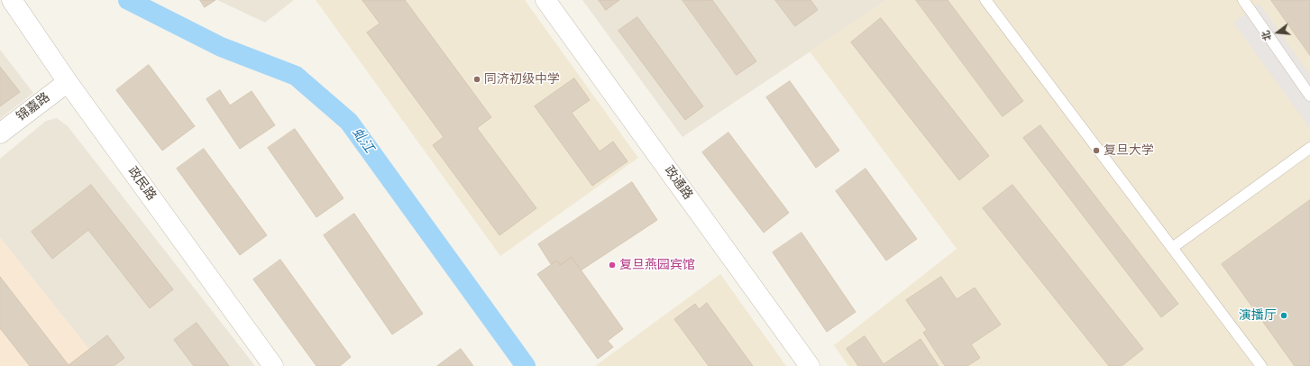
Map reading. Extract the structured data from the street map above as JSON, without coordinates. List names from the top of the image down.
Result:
{
  "streets": {
    "street": ["锦嘉路", "政通路", "政民路"]
  },
  "crossings": [
    ["锦嘉路", "政民路"]
  ],
  "water": ["虬江"],
  "places": [
    "同济初级中学",
    "复旦大学",
    "复旦燕园宾馆",
    "演播厅"
  ],
  "north": "left"
}
